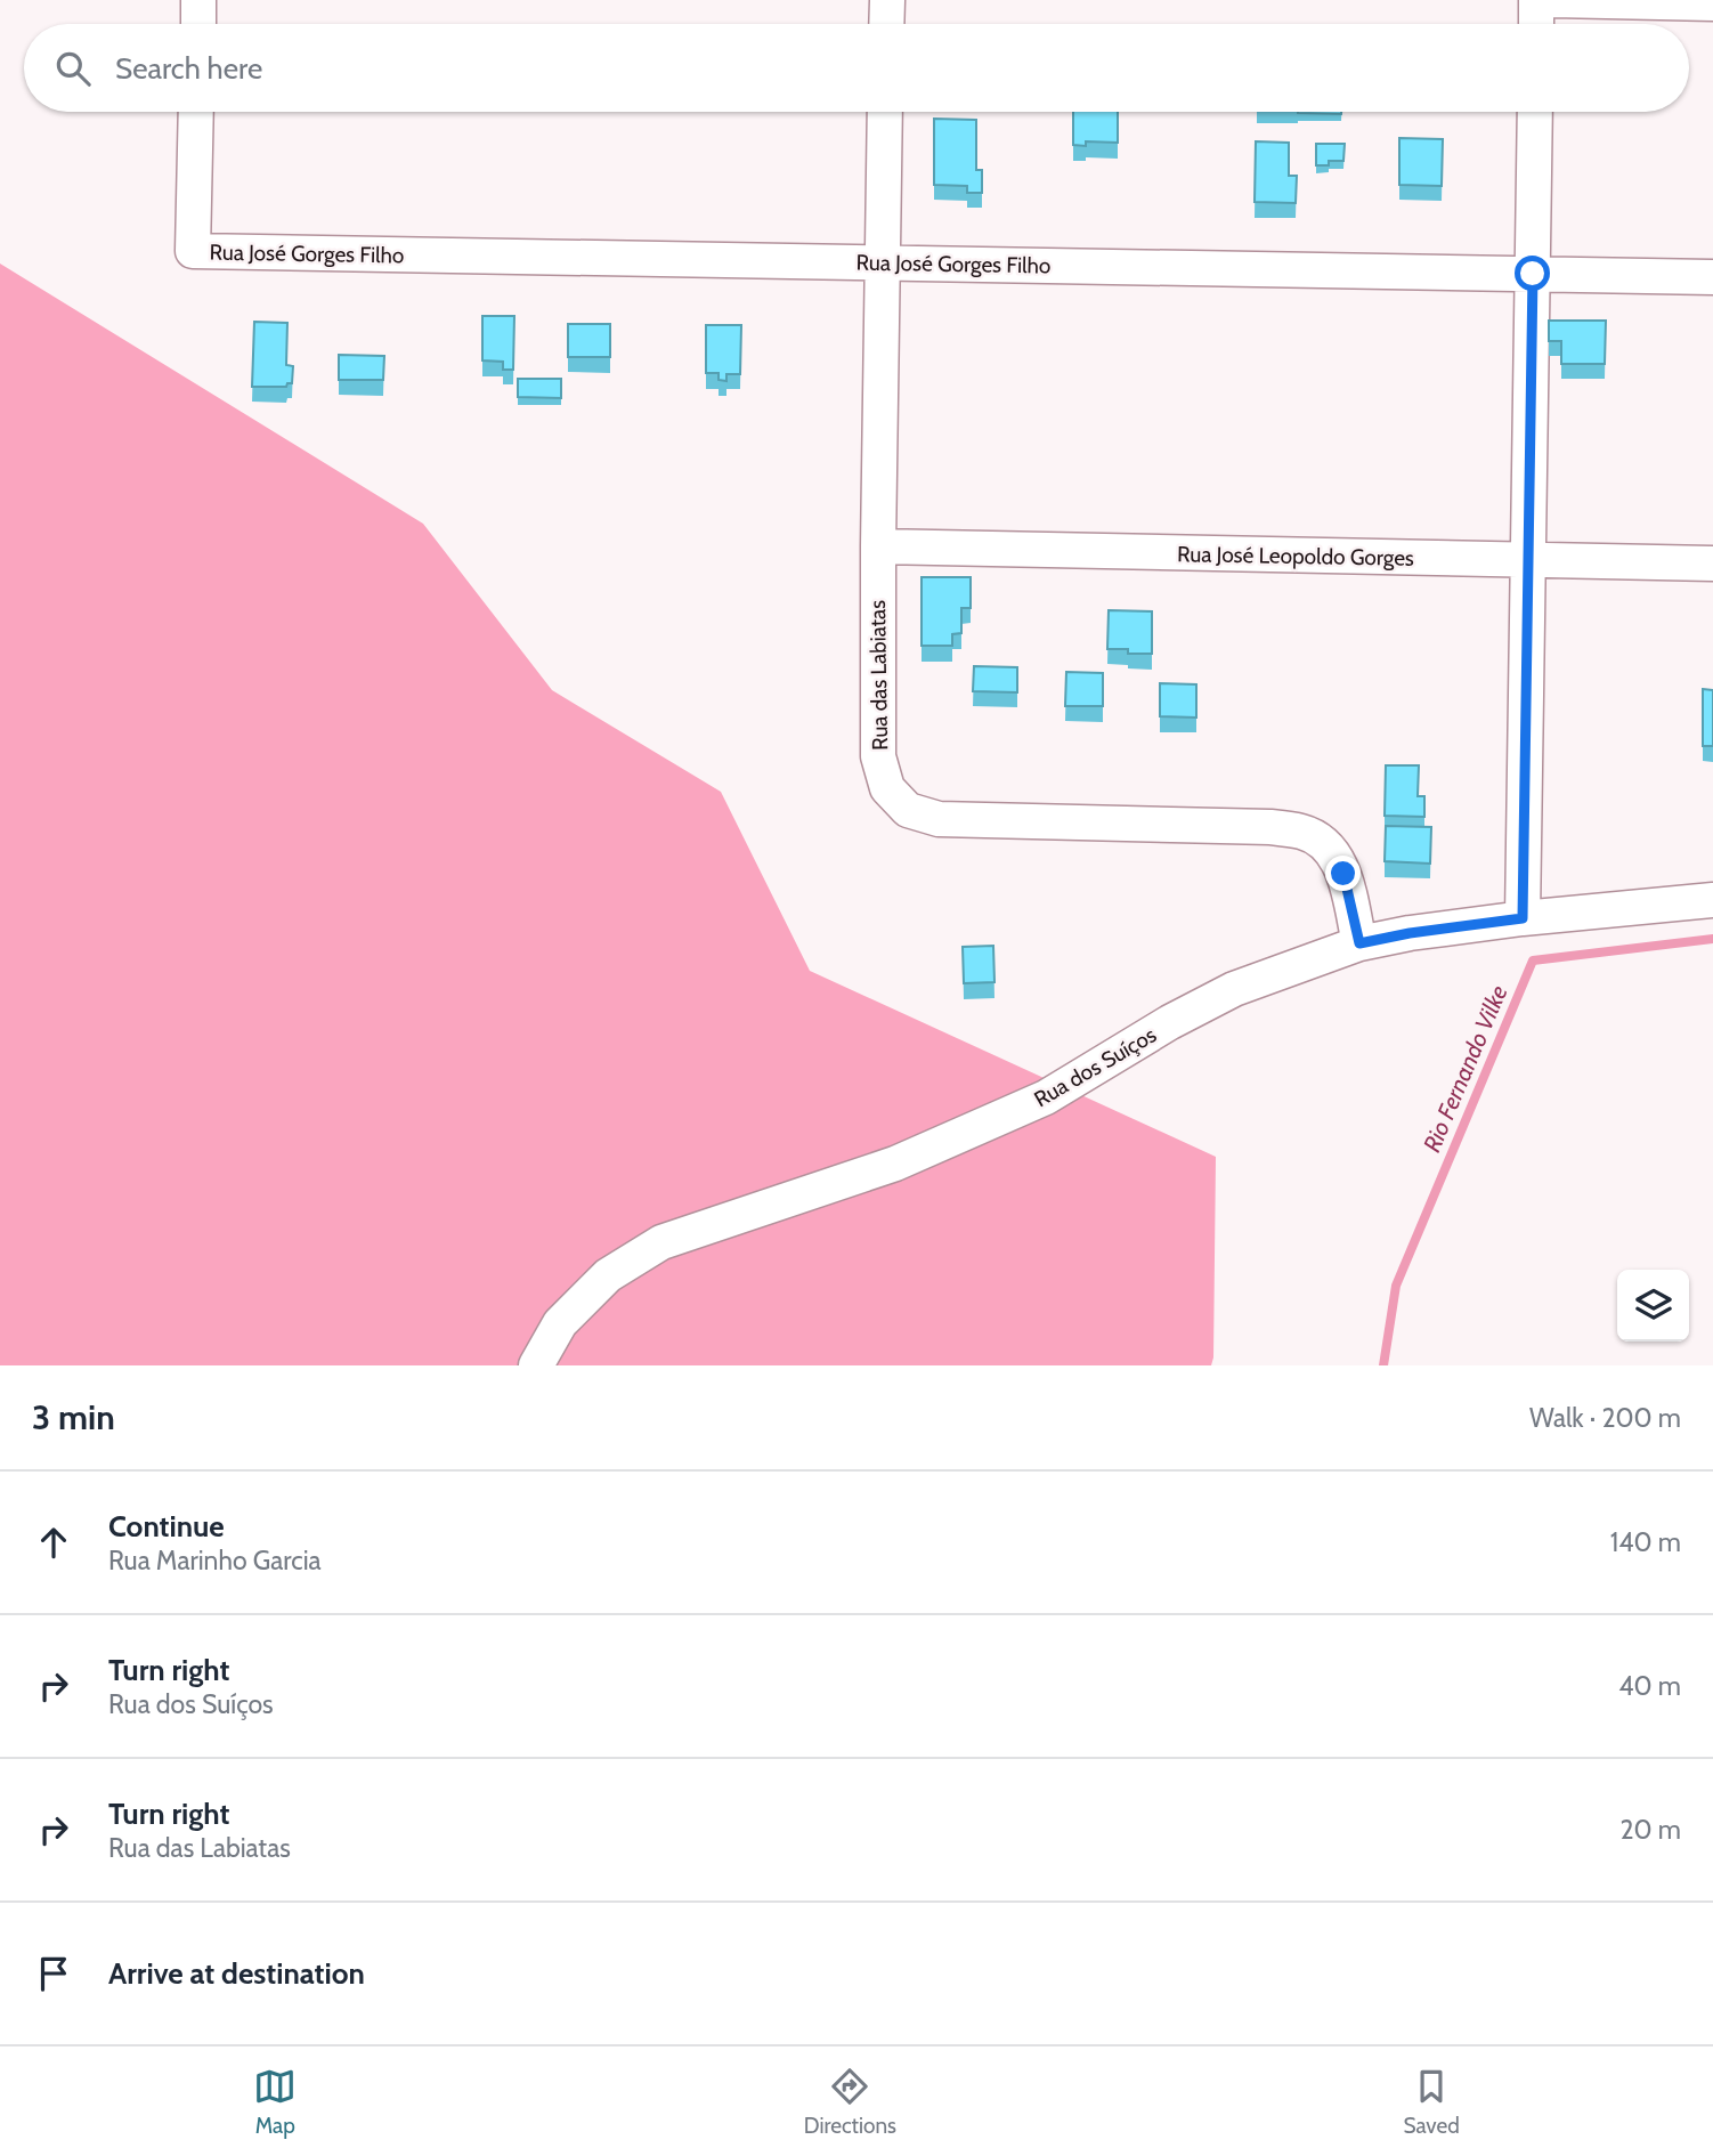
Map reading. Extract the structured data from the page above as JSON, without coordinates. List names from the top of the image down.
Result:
{
  "streets": {
    "street": [
      "Rua José Gorges Filho",
      "Rua José Leopoldo Gorges",
      "Rua das Labiatas",
      "Rua dos Suíços"
    ]
  },
  "crossings": [
    ["Rua José Gorges Filho", "Rua das Labiatas"],
    ["Rua José Leopoldo Gorges", "Rua das Labiatas"],
    ["Rua das Labiatas", "Rua dos Suíços"]
  ],
  "water": ["Rio Fernando Vilke"],
  "page": {
    "search": "Search here",
    "heading": ["3 min", "Walk · 200 m"],
    "list": [
      ["Continue", "Rua Marinho Garcia", "140 m"],
      ["Turn right", "Rua dos Suíços", "40 m"],
      ["Turn right", "Rua das Labiatas", "20 m"],
      "Arrive at destination"
    ],
    "nav": ["Map", "Directions", "Saved"]
  }
}
